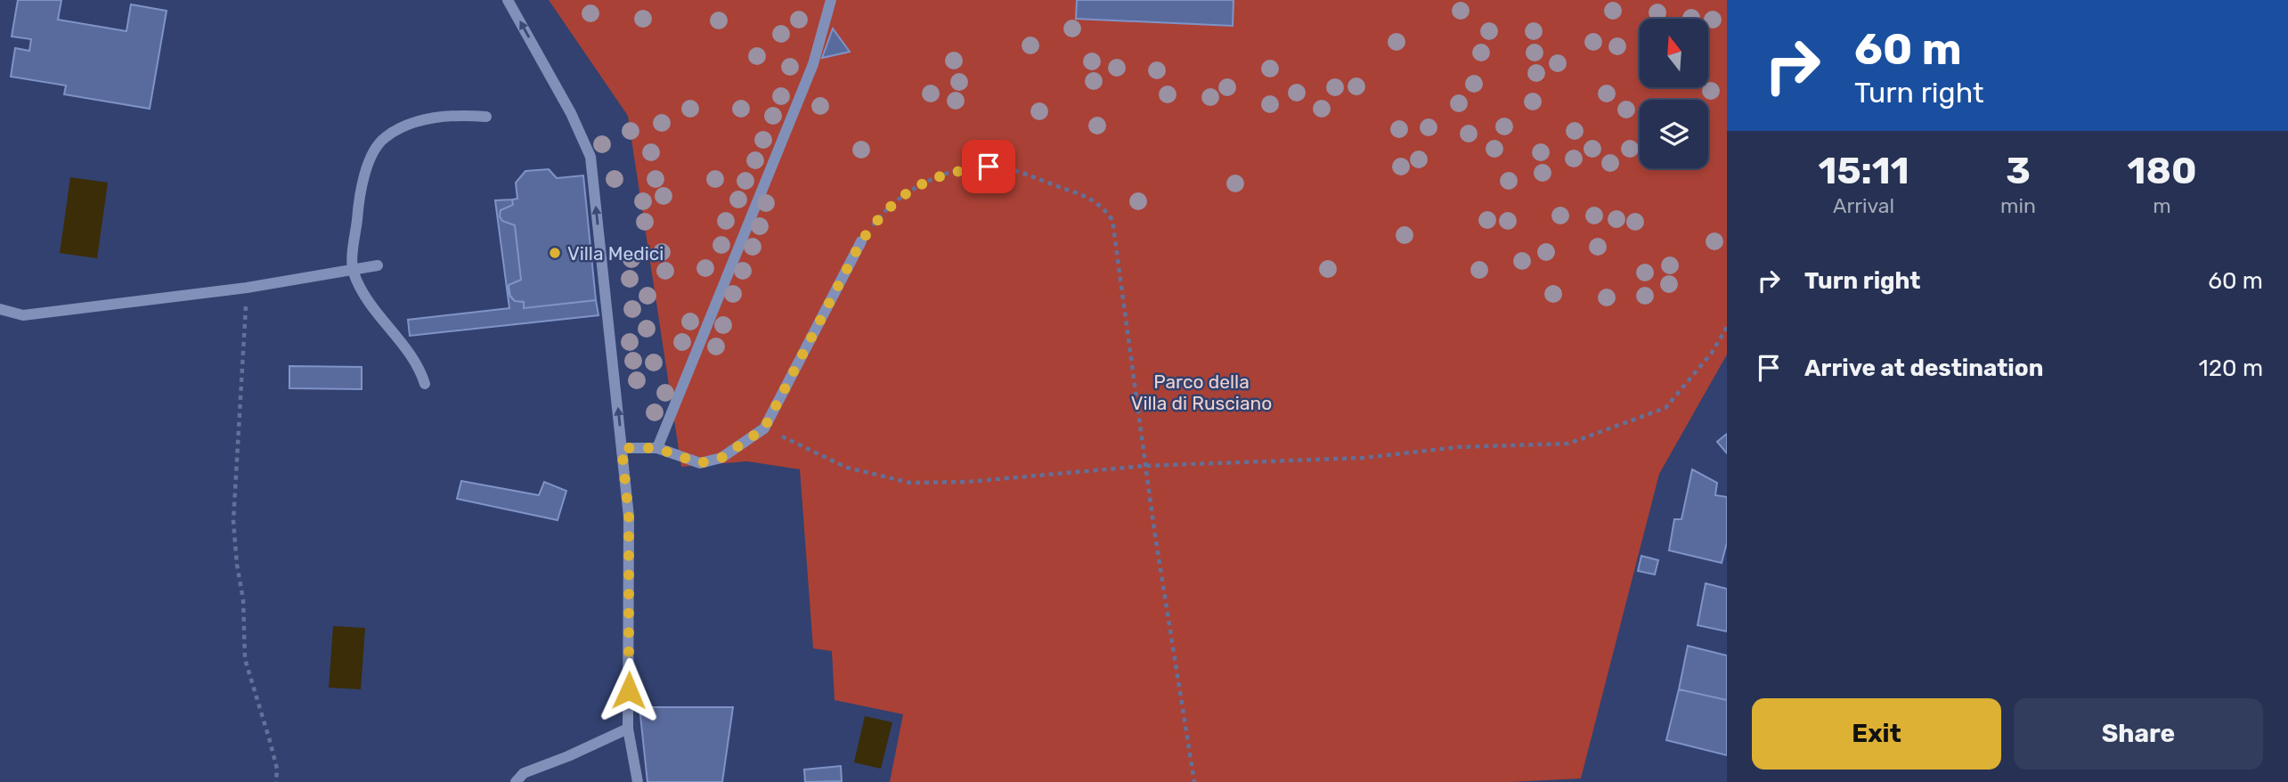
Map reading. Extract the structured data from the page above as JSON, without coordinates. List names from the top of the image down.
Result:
{
  "parks": ["Parco della Villa di Rusciano"],
  "places": ["Villa Medici"],
  "north": "top",
  "page": {
    "turn": ["60 m", "Turn right"],
    "eta": [
      "15:11",
      "Arrival",
      "3",
      "min",
      "180",
      "m"
    ],
    "list": [
      {
        "name": "Turn right",
        "value": "60 m"
      },
      {
        "name": "Arrive at destination",
        "value": "120 m"
      }
    ],
    "buttons": ["Exit", "Share"]
  }
}
